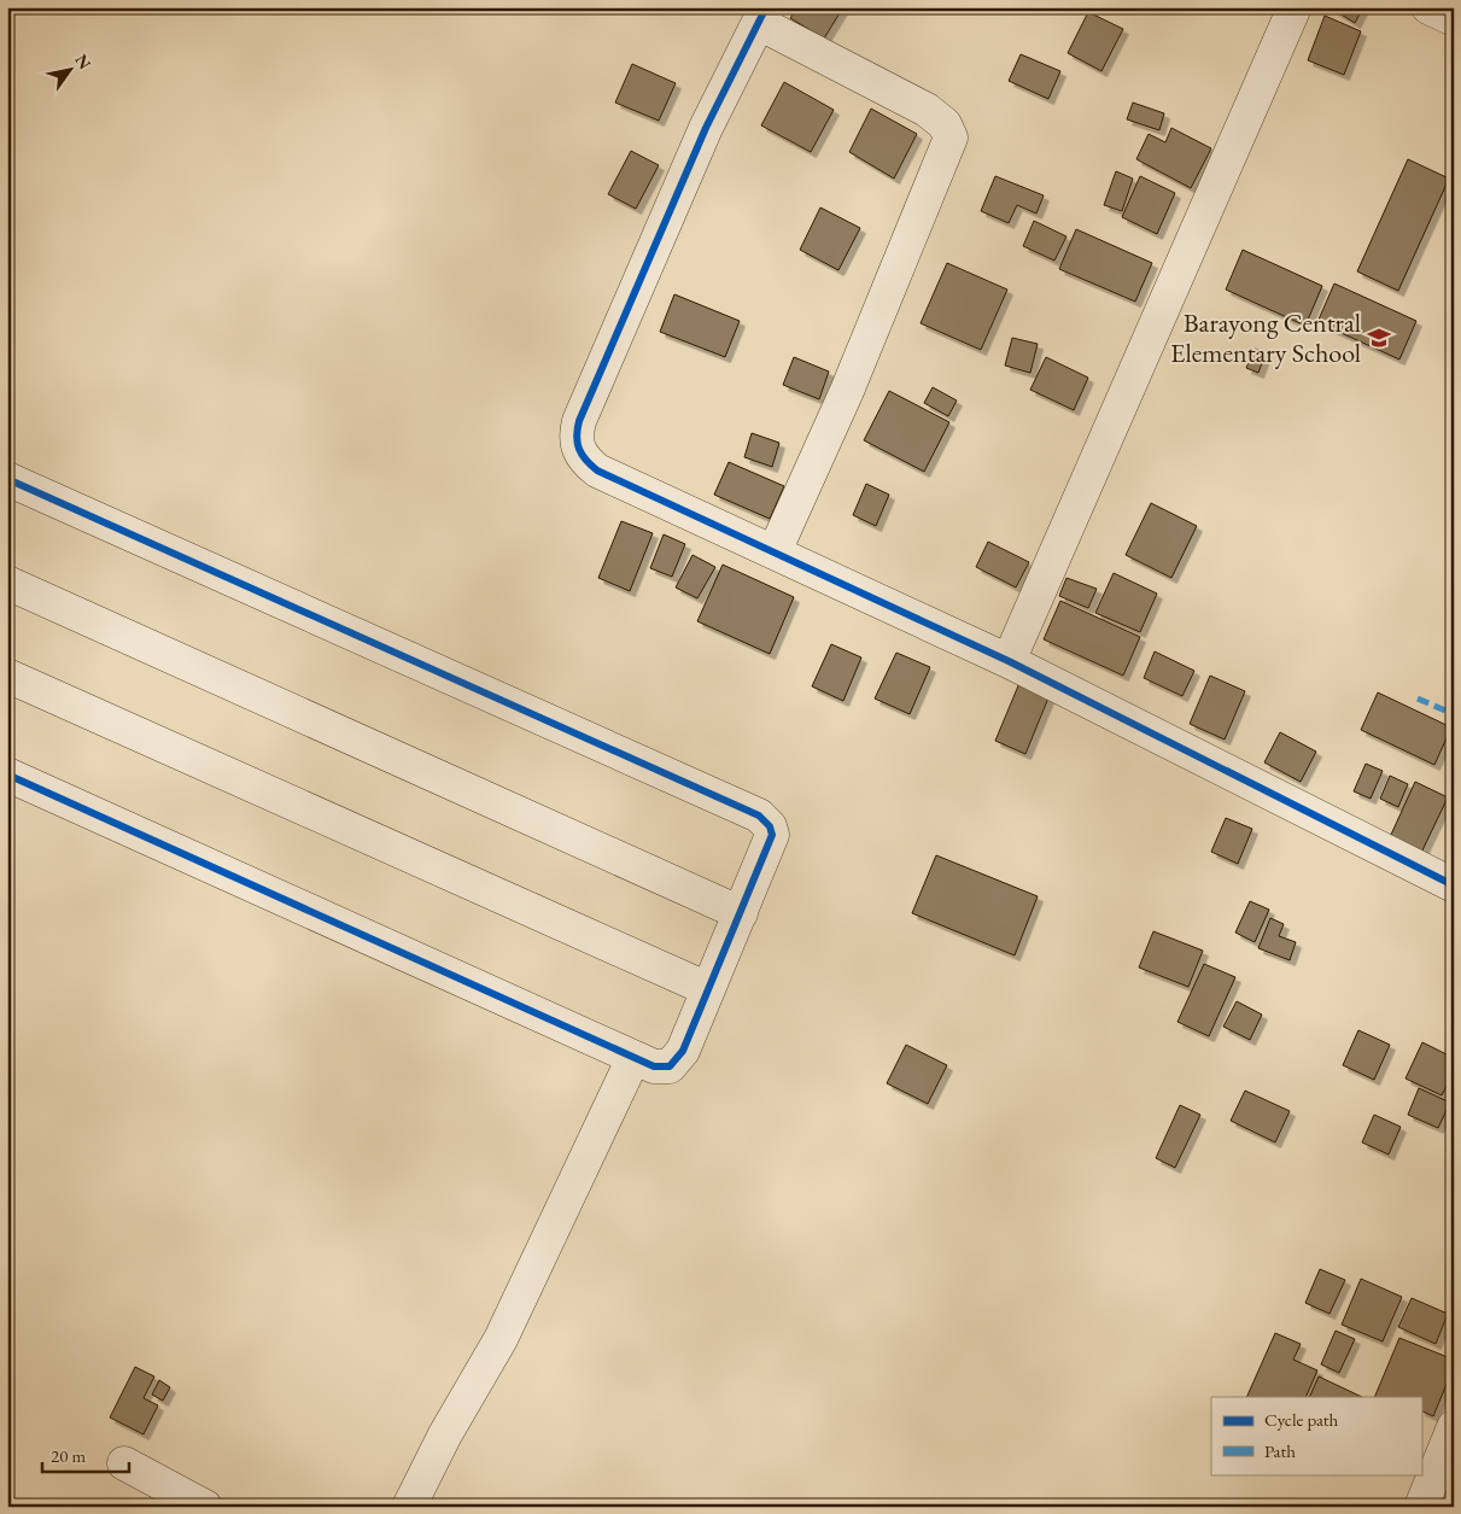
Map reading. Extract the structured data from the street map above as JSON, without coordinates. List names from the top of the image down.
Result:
{
  "places": {
    "school or university": ["Barayong Central Elementary School"]
  },
  "legend": ["Cycle path", "Path"],
  "scale_bar": "20 m",
  "north": "top right"
}
